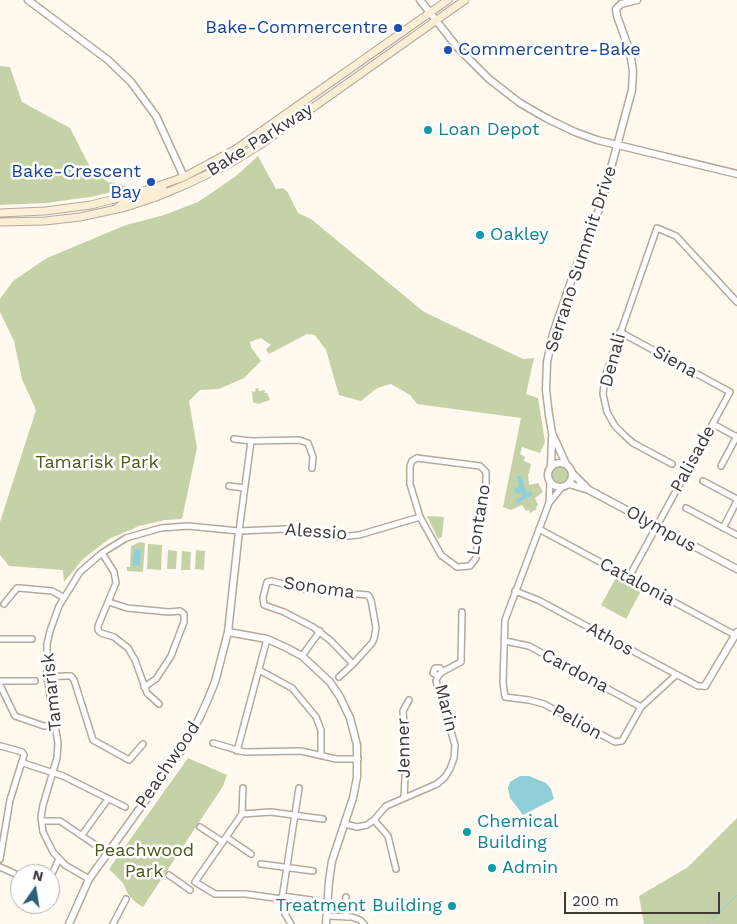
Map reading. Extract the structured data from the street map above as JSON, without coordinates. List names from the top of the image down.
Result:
{
  "streets": {
    "main road": ["Bake Parkway"],
    "street": [
      "Serrano Summit Drive",
      "Denali",
      "Siena",
      "Palisade",
      "Lontano",
      "Olympus",
      "Alessio",
      "Catalonia",
      "Sonoma",
      "Athos",
      "Cardona",
      "Tamarisk",
      "Marin",
      "Pelion",
      "Jenner",
      "Peachwood"
    ]
  },
  "crossings": [
    ["Serrano Summit Drive", "Olympus"],
    ["Serrano Summit Drive", "Catalonia"],
    ["Serrano Summit Drive", "Athos"],
    ["Serrano Summit Drive", "Cardona"],
    ["Serrano Summit Drive", "Pelion"],
    ["Denali", "Siena"],
    ["Siena", "Palisade"],
    ["Palisade", "Olympus"],
    ["Palisade", "Catalonia"],
    ["Lontano", "Alessio"],
    ["Alessio", "Tamarisk"],
    ["Alessio", "Peachwood"],
    ["Athos", "Pelion"],
    ["Cardona", "Pelion"],
    ["Tamarisk", "Peachwood"],
    ["Marin", "Jenner"]
  ],
  "parks": ["Tamarisk Park", "Peachwood Park"],
  "places": [
    "Bake-Commercentre",
    "Commercentre-Bake",
    "Loan Depot",
    "Bake-Crescent Bay",
    "Oakley",
    "Chemical Building",
    "Admin",
    "Treatment Building"
  ],
  "scale_bar": "200 m",
  "north": "top"
}
